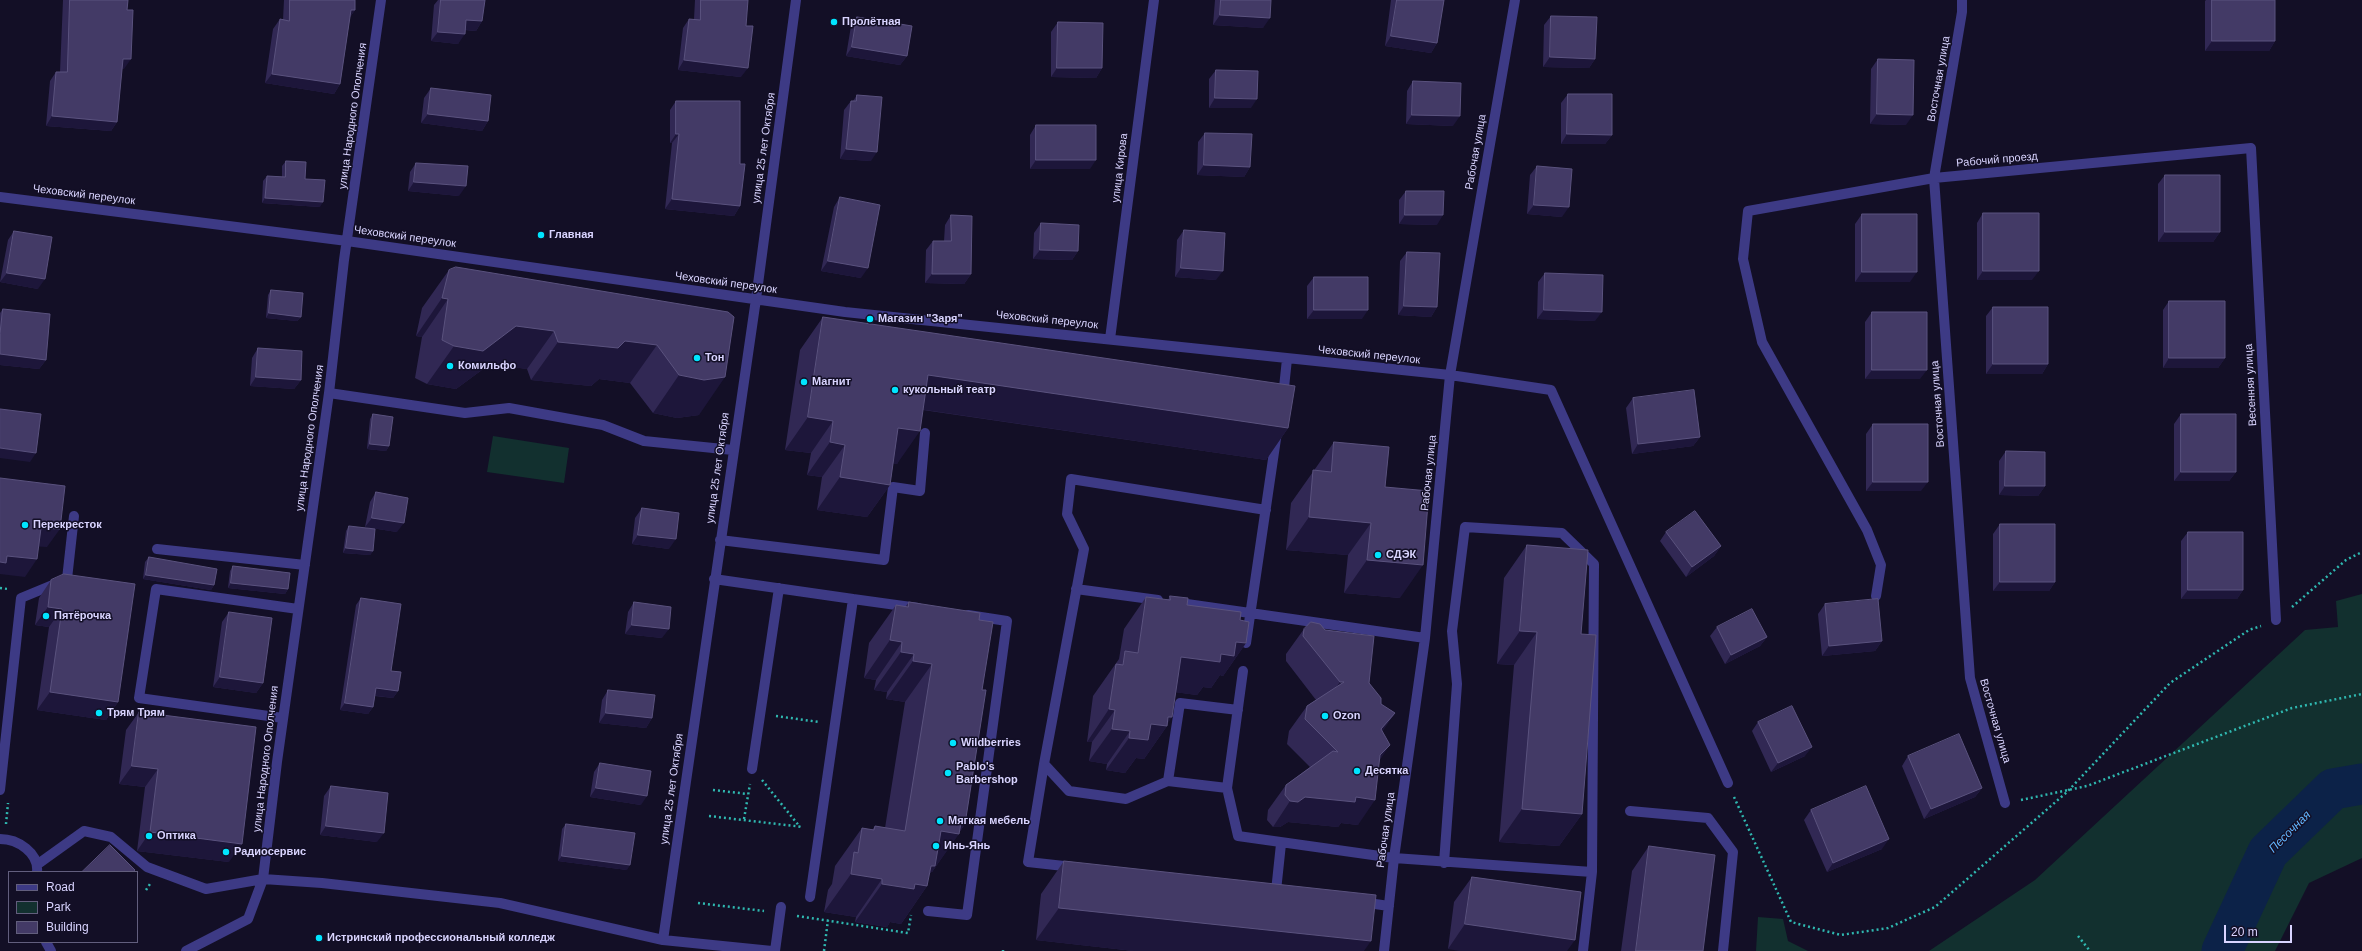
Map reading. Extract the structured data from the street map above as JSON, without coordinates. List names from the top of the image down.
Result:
{
  "streets": {
    "street": [
      "Восточная улица",
      "улица Народного Ополчения",
      "улица 25 лет Октября",
      "Рабочая улица",
      "Рабочий проезд",
      "улица Кирова",
      "Чеховский переулок",
      "Весенняя улица"
    ]
  },
  "crossings": [
    ["Восточная улица", "Рабочий проезд"],
    ["улица Народного Ополчения", "Чеховский переулок"],
    ["улица 25 лет Октября", "Чеховский переулок"],
    ["Рабочая улица", "Чеховский переулок"],
    ["Рабочий проезд", "Весенняя улица"],
    ["улица Кирова", "Чеховский переулок"]
  ],
  "water": ["Песочная"],
  "places": [
    "Пролётная",
    "Главная",
    "Магазин \"Заря\"",
    "Тон",
    "Комильфо",
    "Магнит",
    "кукольный театр",
    "Перекресток",
    "СДЭК",
    "Пятёрочка",
    "Трям Трям",
    "Ozon",
    "Wildberries",
    "Десятка",
    "Pablo's Barbershop",
    "Мягкая мебель",
    "Оптика",
    "Инь-Янь",
    "Радиосервис",
    "Истринский профессиональный колледж"
  ],
  "legend": ["Road", "Park", "Building"],
  "scale_bar": "20 m"
}
